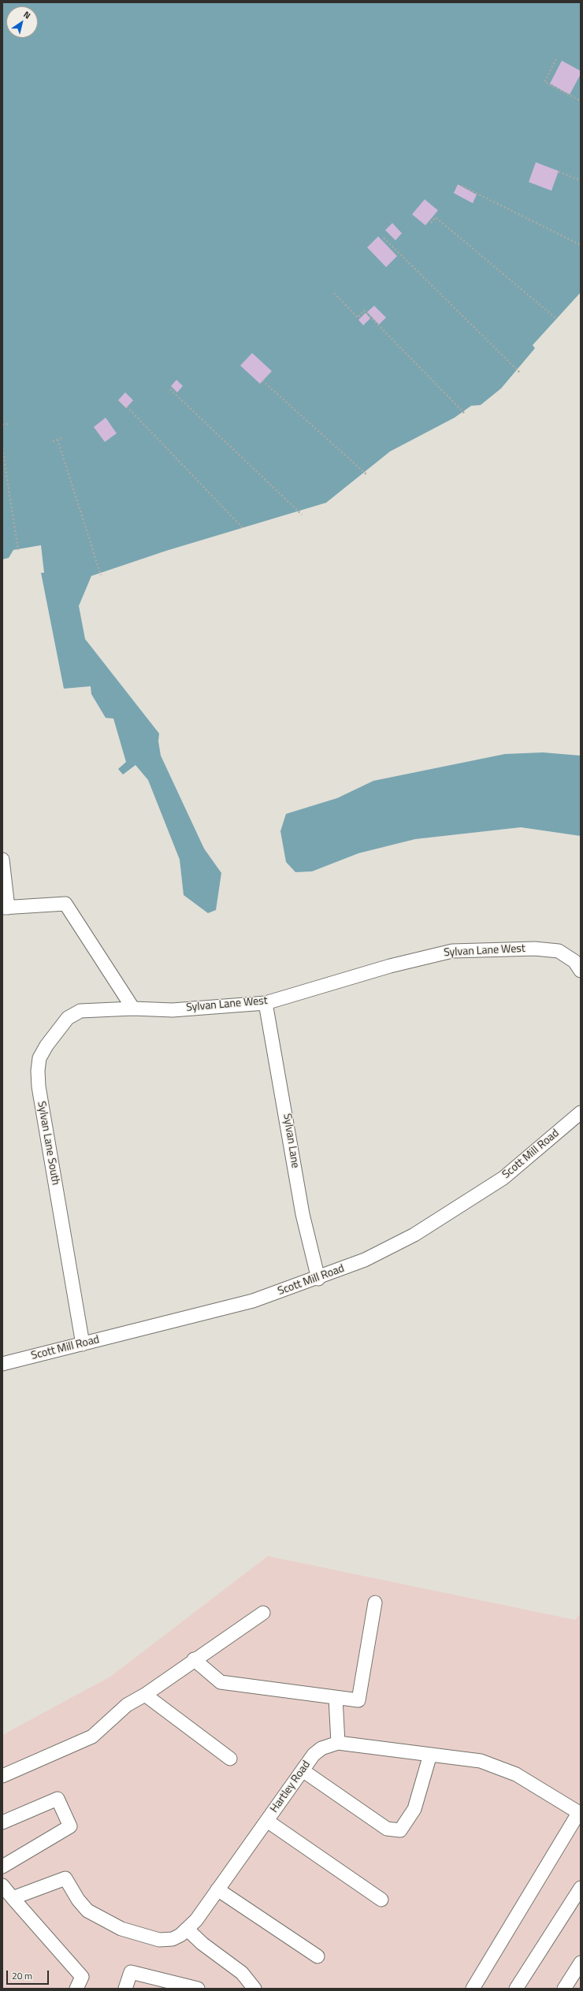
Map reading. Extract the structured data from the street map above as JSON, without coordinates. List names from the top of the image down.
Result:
{
  "streets": {
    "street": [
      "Sylvan Lane West",
      "Sylvan Lane",
      "Sylvan Lane South",
      "Scott Mill Road",
      "Hartley Road"
    ]
  },
  "crossings": [
    ["Sylvan Lane West", "Sylvan Lane"],
    ["Sylvan Lane West", "Sylvan Lane South"],
    ["Sylvan Lane", "Scott Mill Road"],
    ["Sylvan Lane South", "Scott Mill Road"]
  ],
  "scale_bar": "20 m",
  "north": "top right"
}
